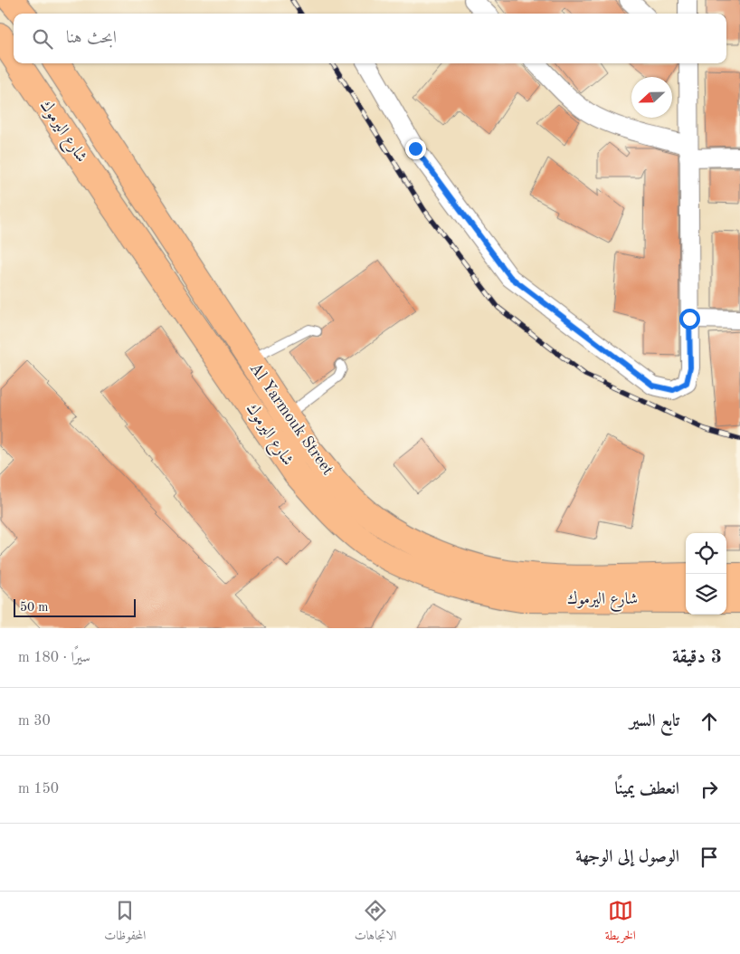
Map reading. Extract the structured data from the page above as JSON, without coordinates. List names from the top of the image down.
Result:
{
  "streets": {
    "highway": ["شارع اليرموك", "Al Yarmouk Street"]
  },
  "scale_bar": "50 m",
  "north": "left",
  "page": {
    "search": "ابحث هنا",
    "scale": "50 m",
    "heading": ["3 دقيقة", "سيرًا · 180 m"],
    "list": [
      ["تابع السير", "30 m"],
      ["انعطف يمينًا", "150 m"],
      "الوصول إلى الوجهة"
    ],
    "nav": ["الخريطة", "الاتجاهات", "المحفوظات"]
  }
}
